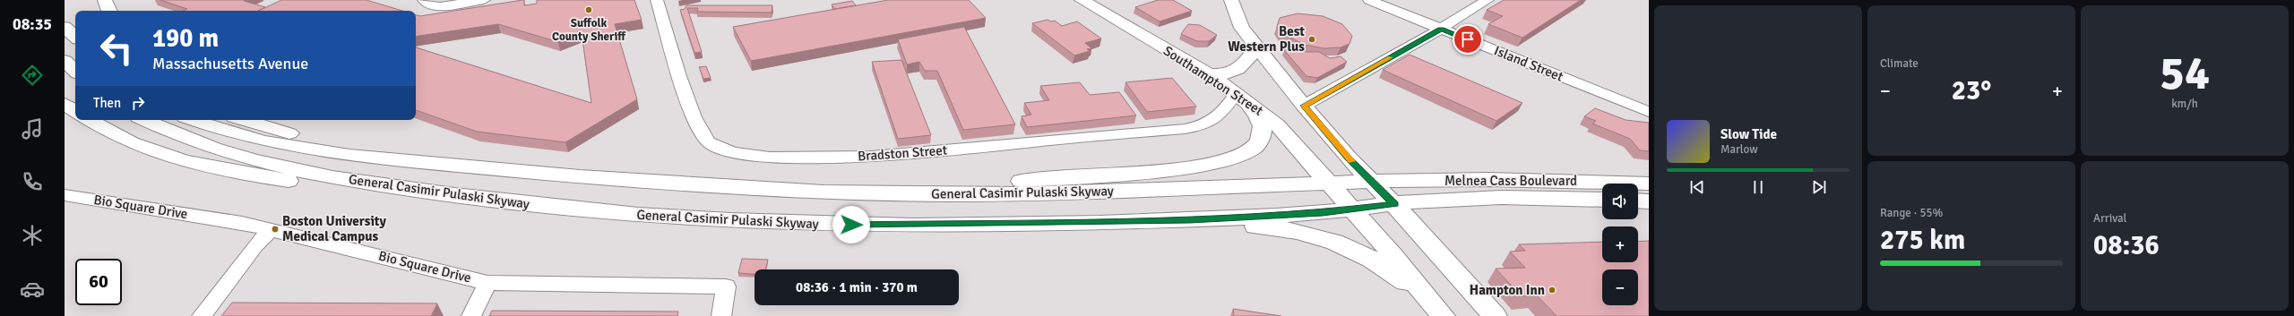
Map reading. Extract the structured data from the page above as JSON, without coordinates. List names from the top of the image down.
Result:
{
  "streets": {
    "main road": ["Southampton Street", "Melnea Cass Boulevard", "General Casimir Pulaski Skyway"],
    "street": ["Island Street", "Bradston Street", "Bio Square Drive"]
  },
  "crossings": [
    ["Southampton Street", "Bradston Street"],
    ["Southampton Street", "General Casimir Pulaski Skyway"],
    ["Melnea Cass Boulevard", "General Casimir Pulaski Skyway"]
  ],
  "places": [
    "Suffolk County Sheriff",
    "Best Western Plus",
    "Boston University Medical Campus",
    "Hampton Inn"
  ],
  "page": {
    "tabs": "08:35",
    "tile": [
      "Climate",
      ["54", "km/h"],
      ["Range · 55%", "275 km"],
      ["Arrival", "08:36"]
    ],
    "turn": ["190 m", "Massachusetts Avenue"],
    "heat": ["−", "23°", "+"],
    "then": "Then",
    "song": ["Slow Tide", "Marlow"],
    "map_buttons": ["+", "−"],
    "limit": "60",
    "trip": "08:36 · 1 min · 370 m"
  }
}
